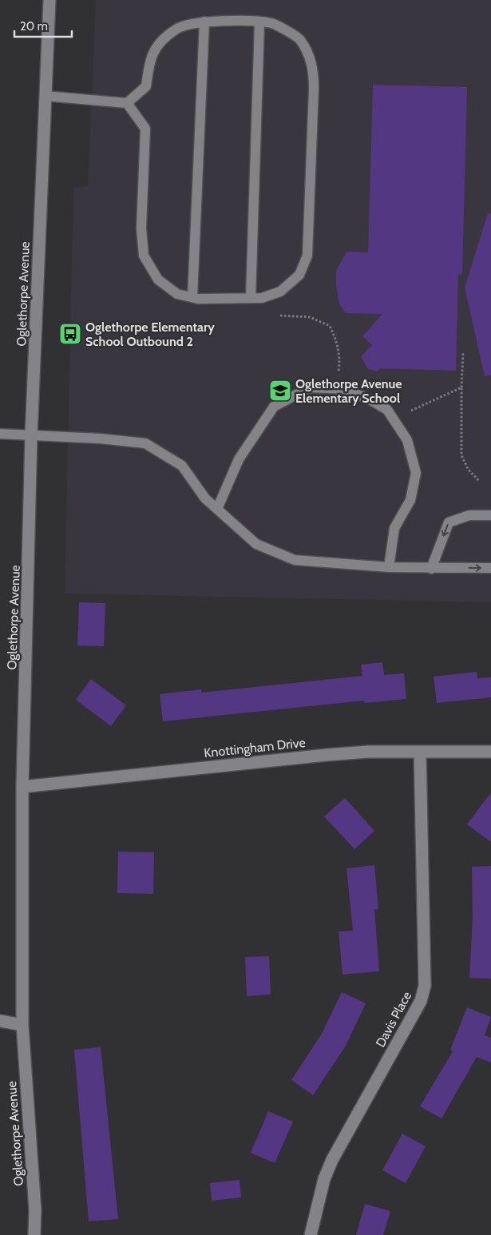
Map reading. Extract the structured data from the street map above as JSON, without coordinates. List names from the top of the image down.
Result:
{
  "streets": {
    "main road": ["Oglethorpe Avenue", "Knottingham Drive", "Davis Place"]
  },
  "crossings": [
    ["Oglethorpe Avenue", "Knottingham Drive"],
    ["Knottingham Drive", "Davis Place"]
  ],
  "places": {
    "bus stop": ["Oglethorpe Elementary School Outbound 2"],
    "school or university": ["Oglethorpe Avenue Elementary School"]
  },
  "scale_bar": "20 m"
}
